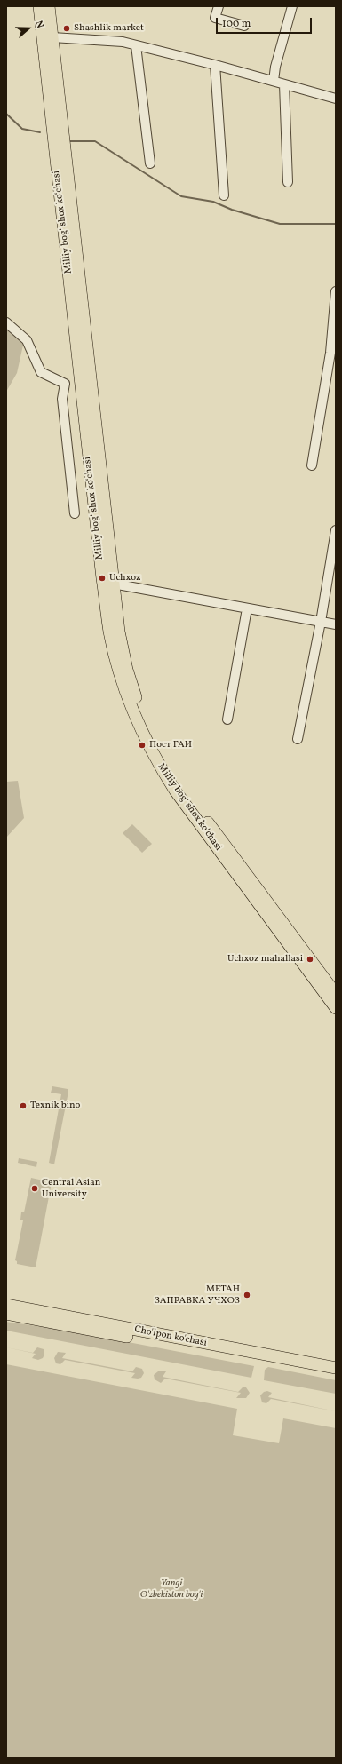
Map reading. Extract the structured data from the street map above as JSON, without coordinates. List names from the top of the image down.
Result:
{
  "streets": {
    "main road": ["Milliy bog‘ shox ko‘chasi", "Cho'lpon ko'chasi"]
  },
  "parks": ["Yangi O'zbekiston bog'i"],
  "places": [
    "Shashlik market",
    "Uchxoz",
    "Пост ГАИ",
    "Uchxoz mahallasi",
    "Texnik bino",
    "Central Asian University",
    "МЕТАН ЗАПРАВКА УЧХОЗ"
  ],
  "scale_bar": "100 m",
  "north": "right"
}
